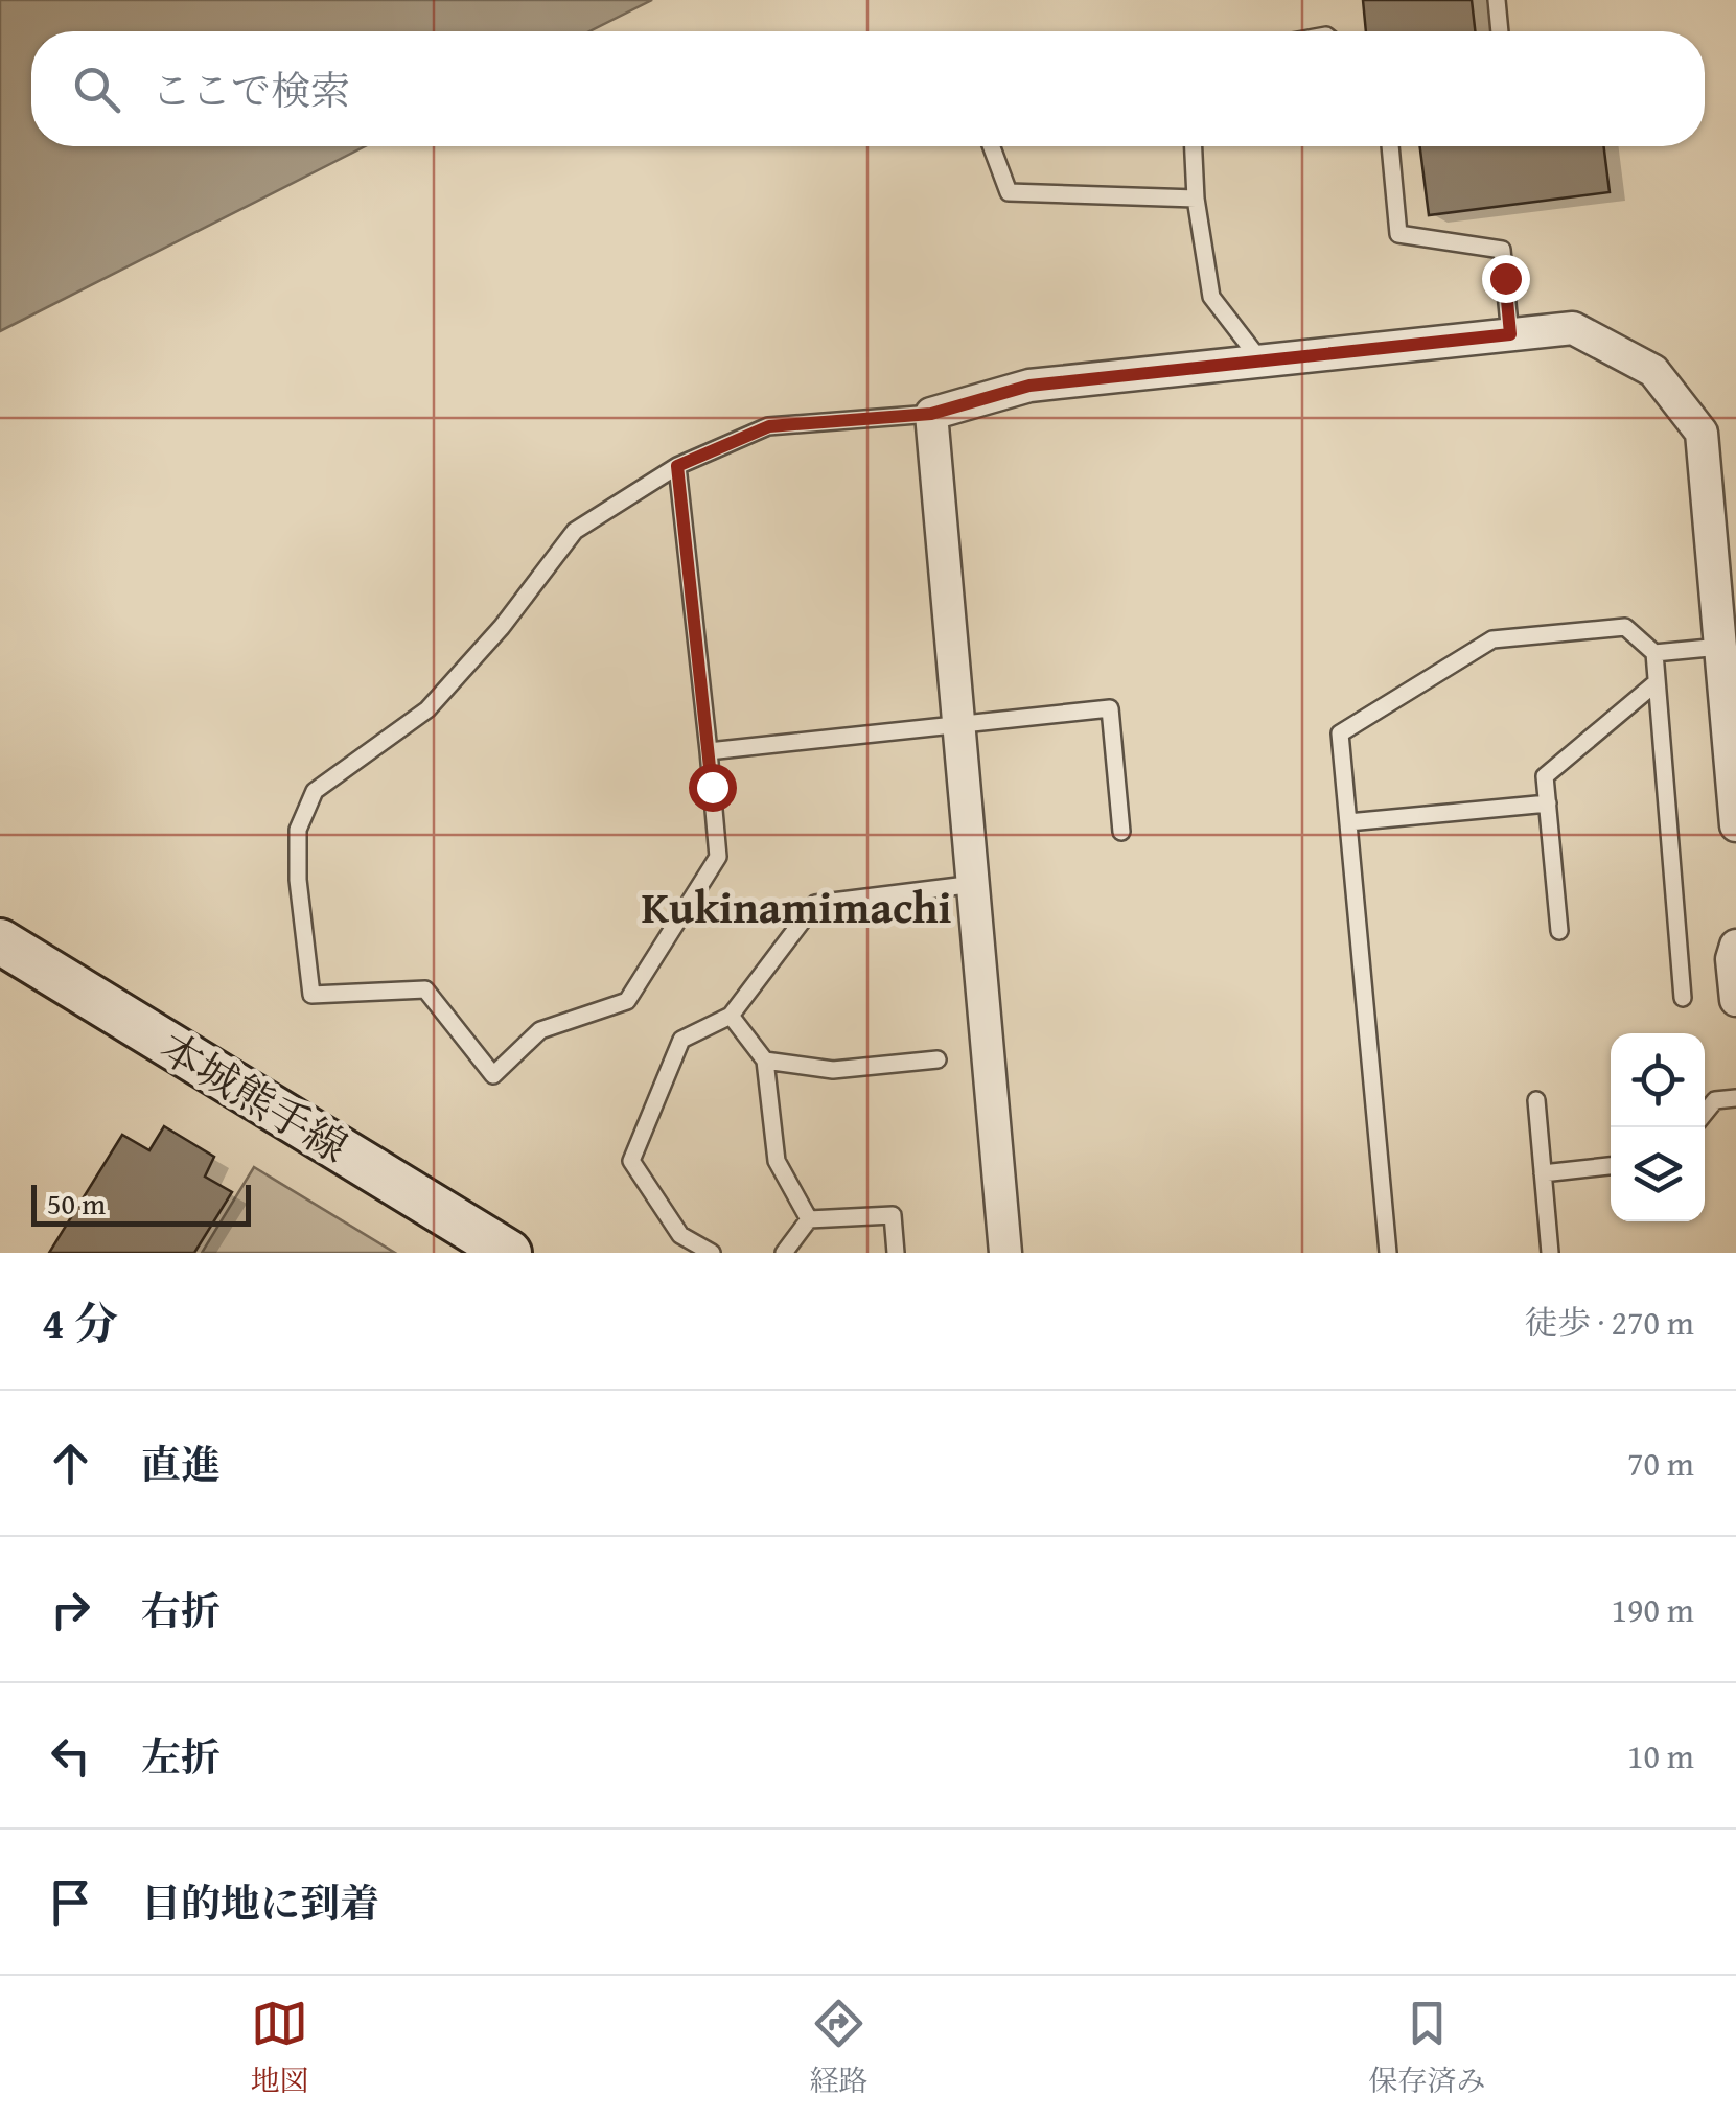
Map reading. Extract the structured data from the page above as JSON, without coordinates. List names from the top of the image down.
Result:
{
  "streets": {
    "main road": ["本城熊手線"]
  },
  "districts": ["Kukinamimachi"],
  "scale_bar": "50 m",
  "page": {
    "search": "ここで検索",
    "scale": "50 m",
    "heading": ["4 分", "徒歩 · 270 m"],
    "list": [
      ["直進", "70 m"],
      ["右折", "190 m"],
      ["左折", "10 m"],
      "目的地に到着"
    ],
    "nav": ["地図", "経路", "保存済み"]
  }
}
